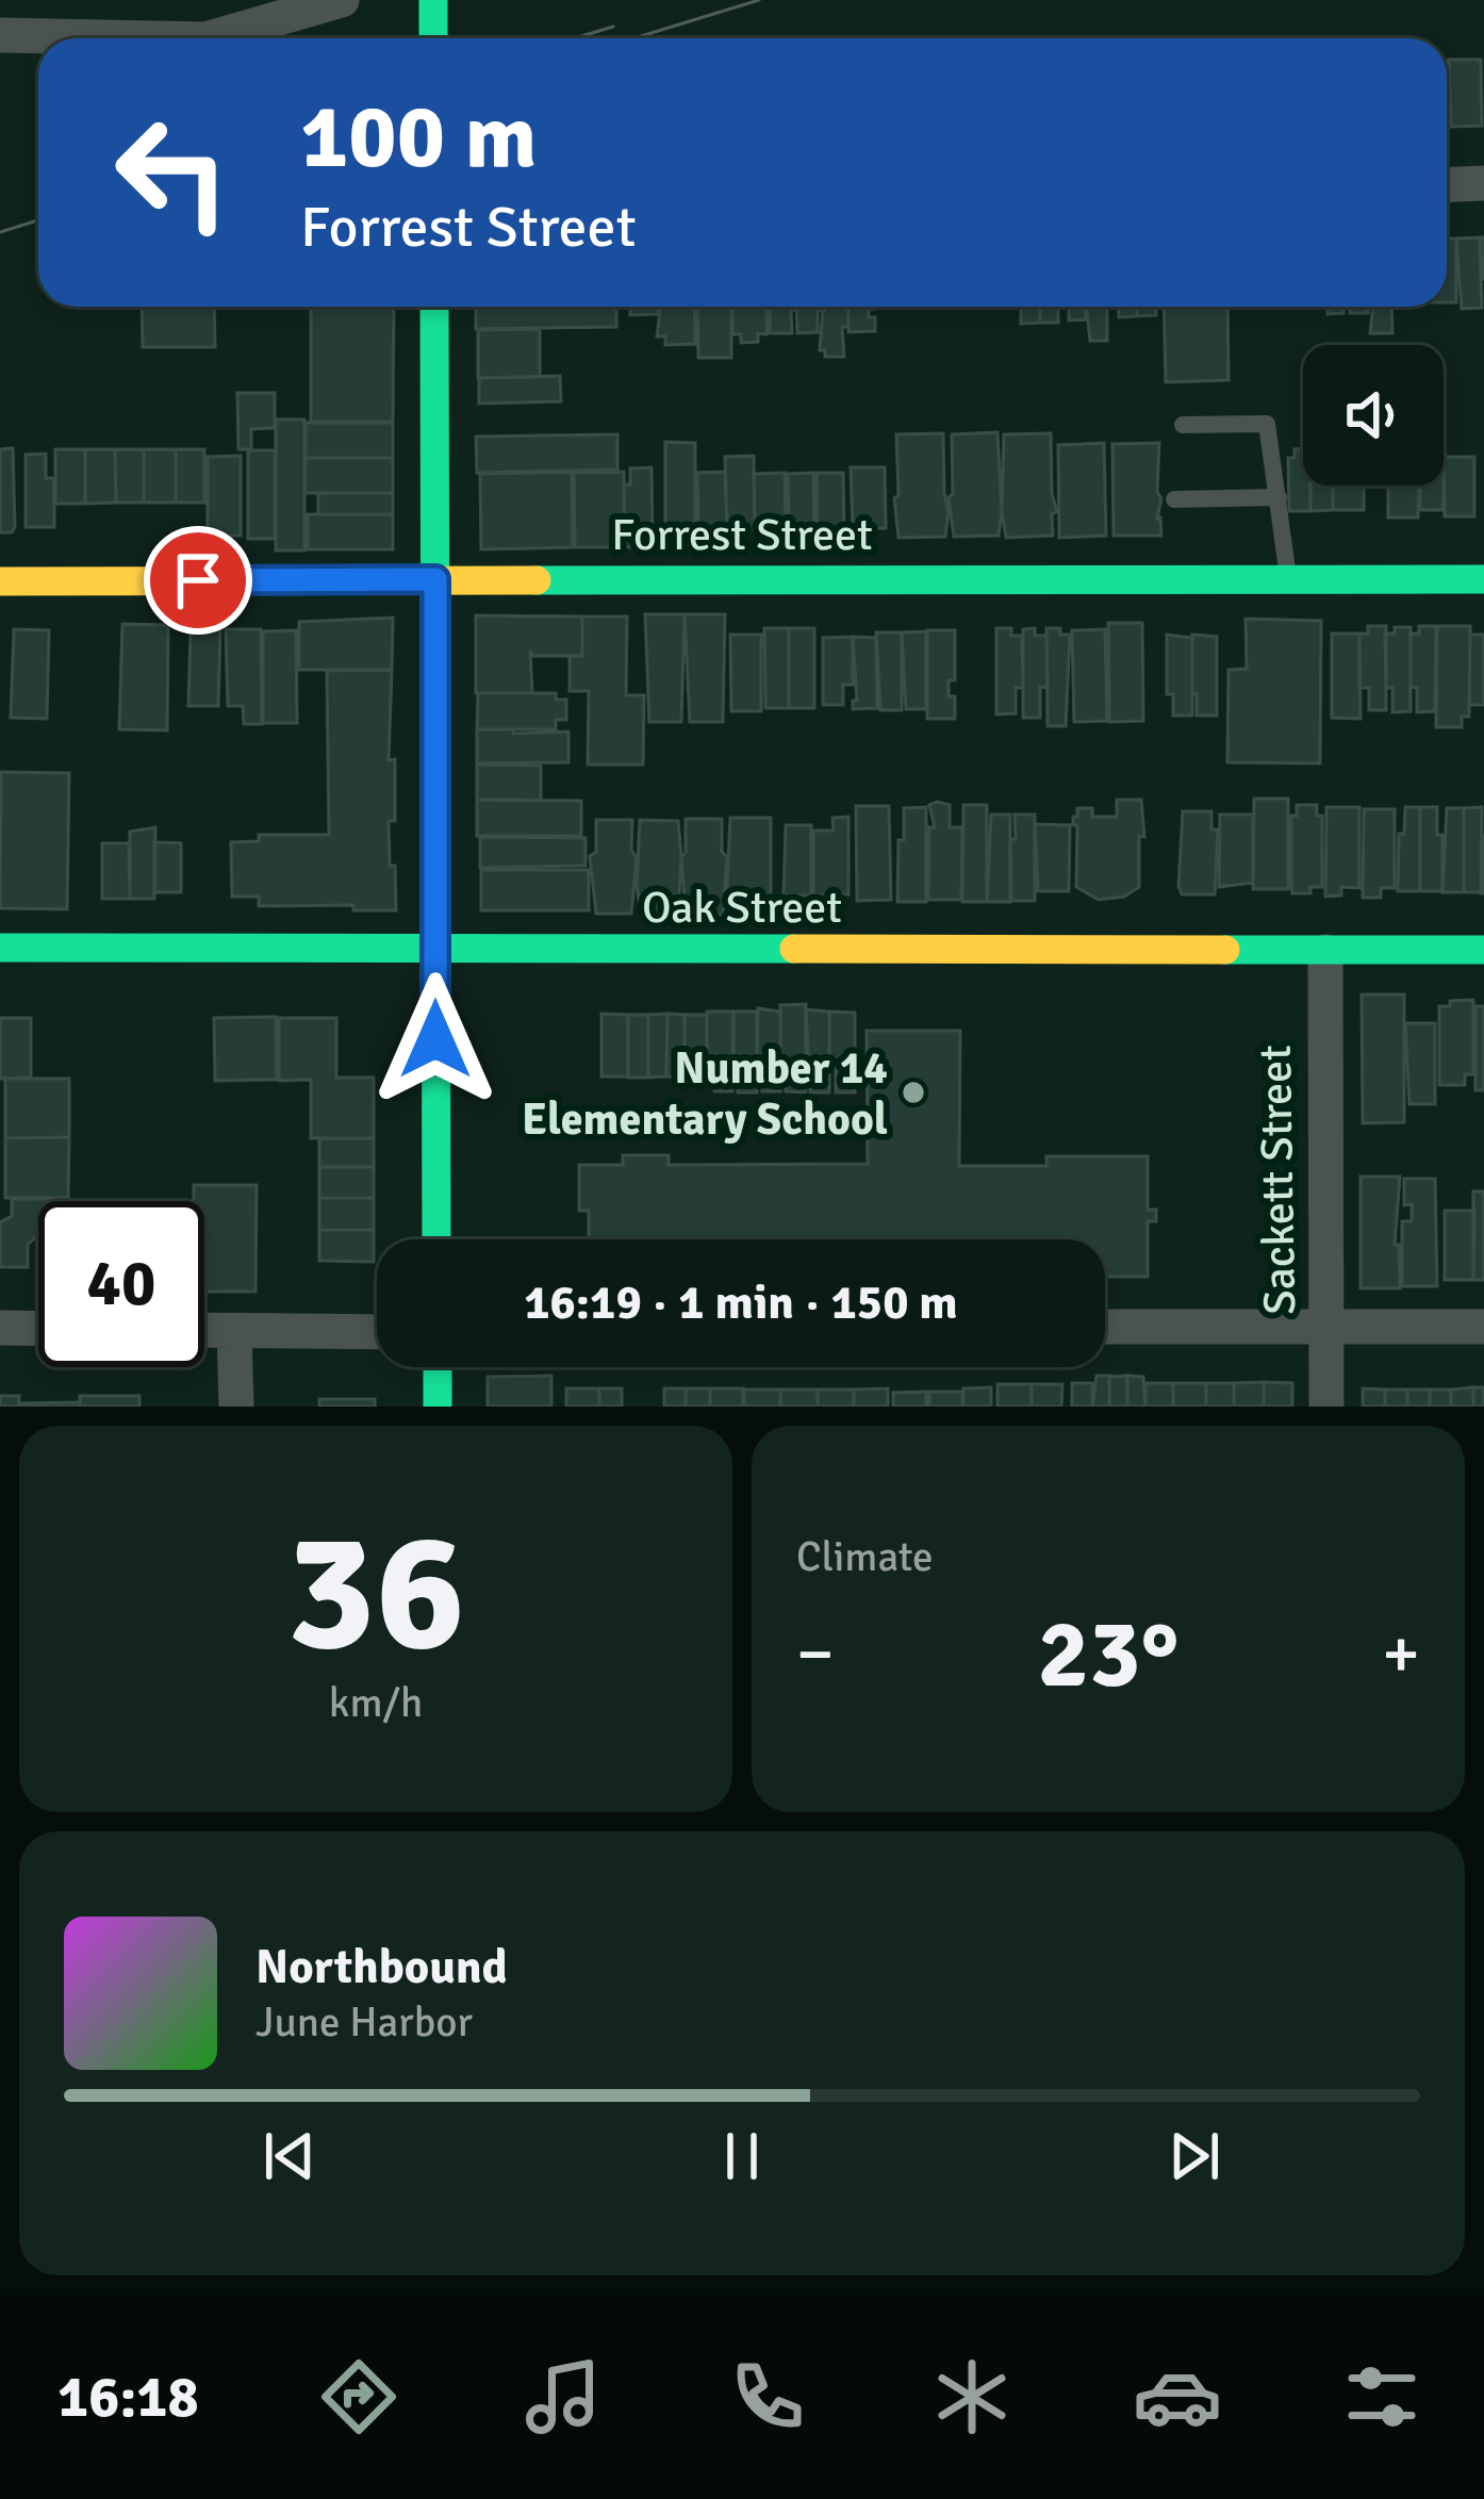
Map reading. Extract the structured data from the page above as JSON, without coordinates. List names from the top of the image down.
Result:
{
  "streets": {
    "street": ["Forrest Street", "Oak Street", "Sackett Street"]
  },
  "crossings": [
    ["Oak Street", "Sackett Street"]
  ],
  "places": ["Number 14 Elementary School"],
  "page": {
    "turn": ["100 m", "Forrest Street"],
    "limit": "40",
    "trip": "16:19 · 1 min · 150 m",
    "tile": [
      ["36", "km/h"],
      "Climate"
    ],
    "heat": ["−", "23°", "+"],
    "song": ["Northbound", "June Harbor"],
    "tabs": "16:18"
  }
}
